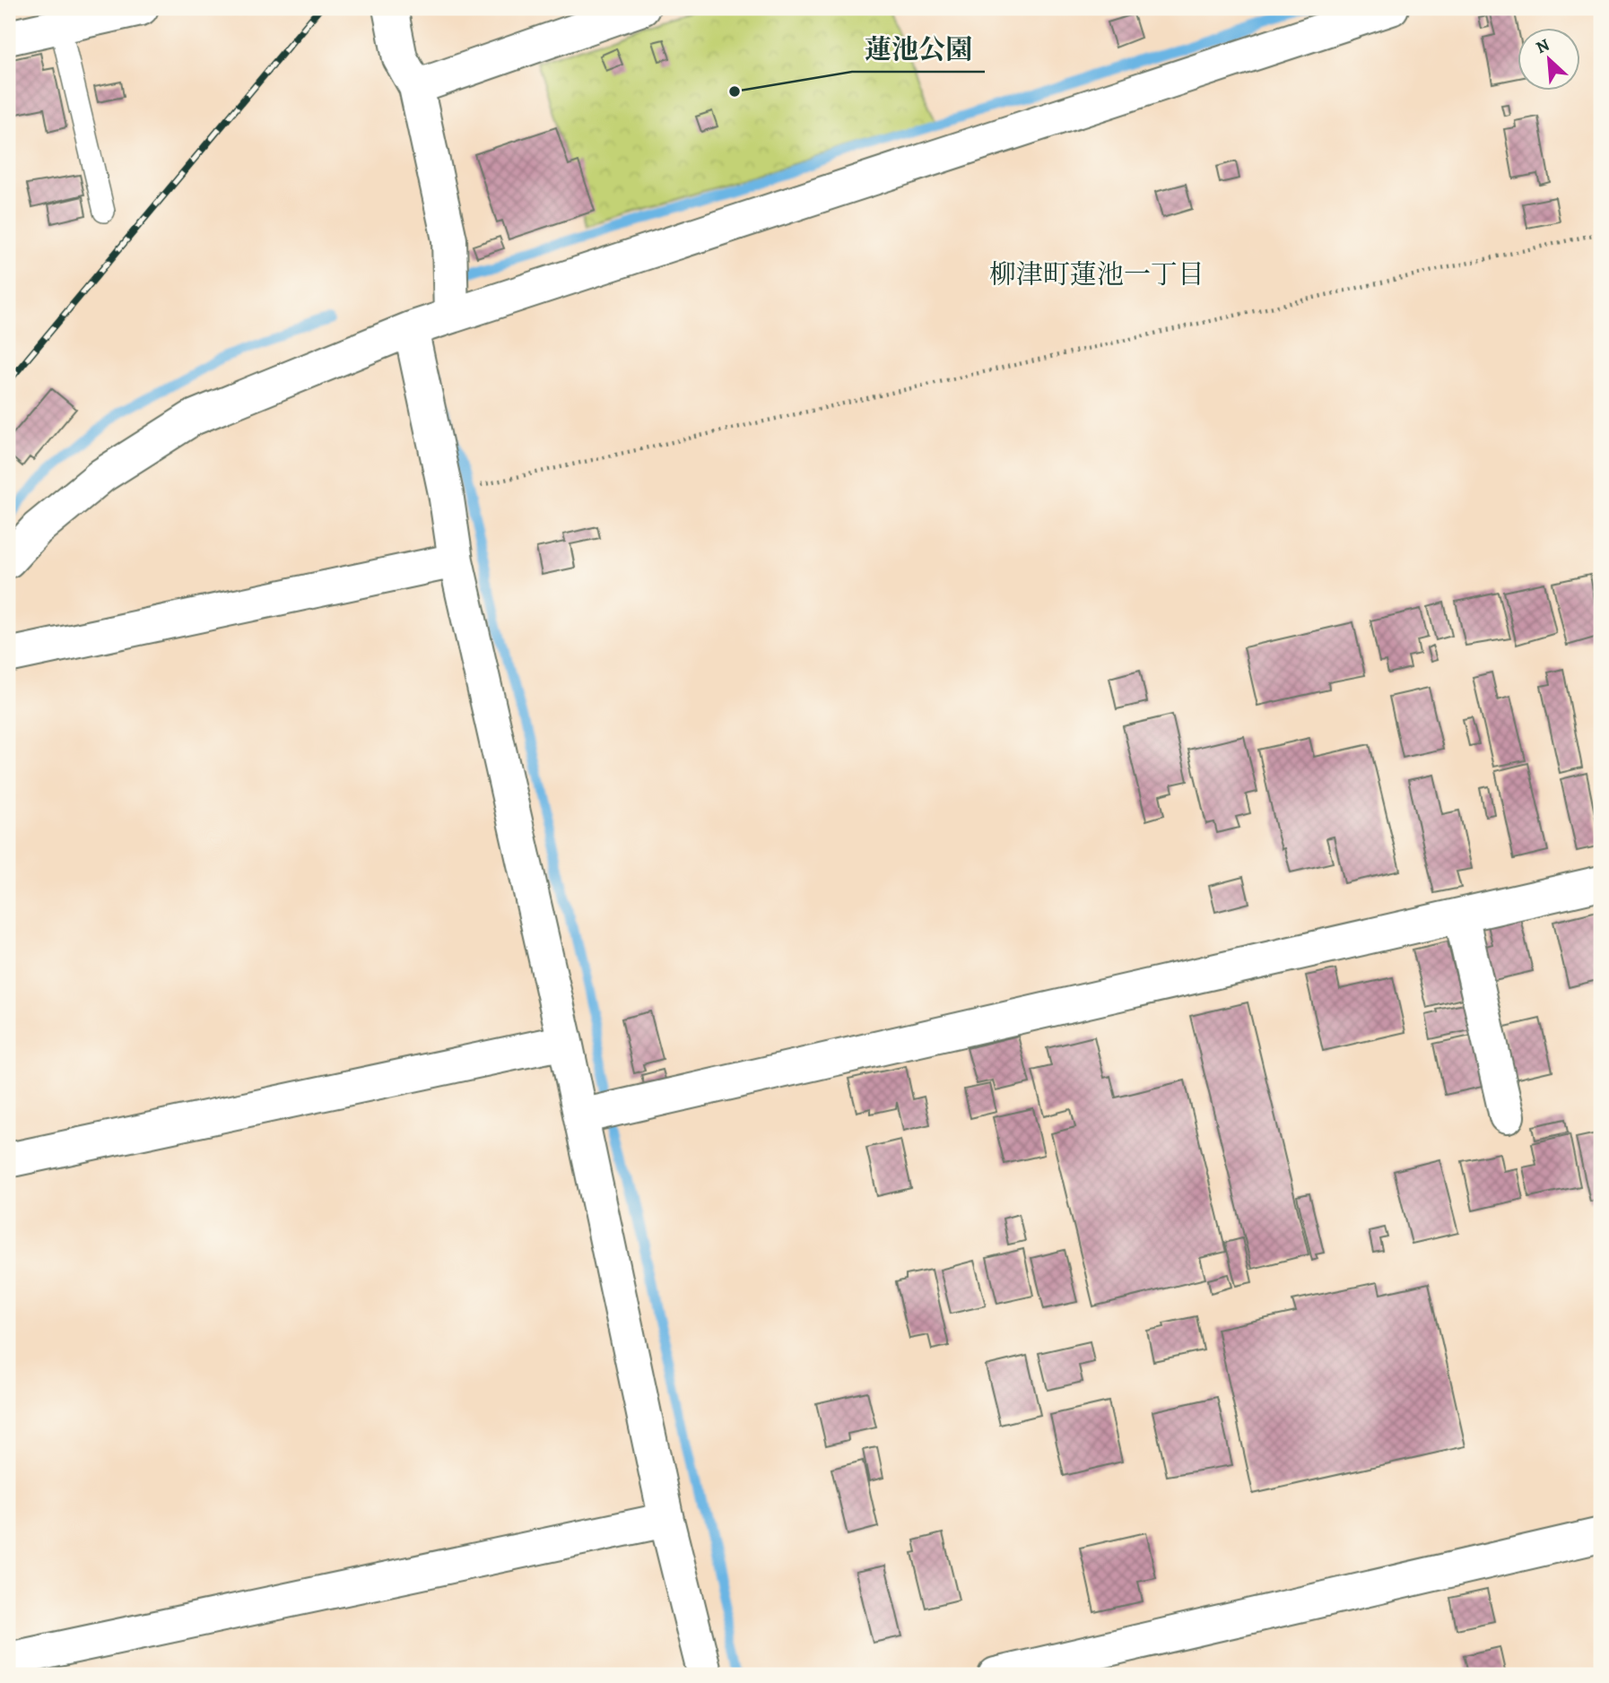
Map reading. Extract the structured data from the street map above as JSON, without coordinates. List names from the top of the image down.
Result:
{
  "districts": ["柳津町蓮池一丁目"],
  "places": ["蓮池公園"],
  "north": "top left"
}
